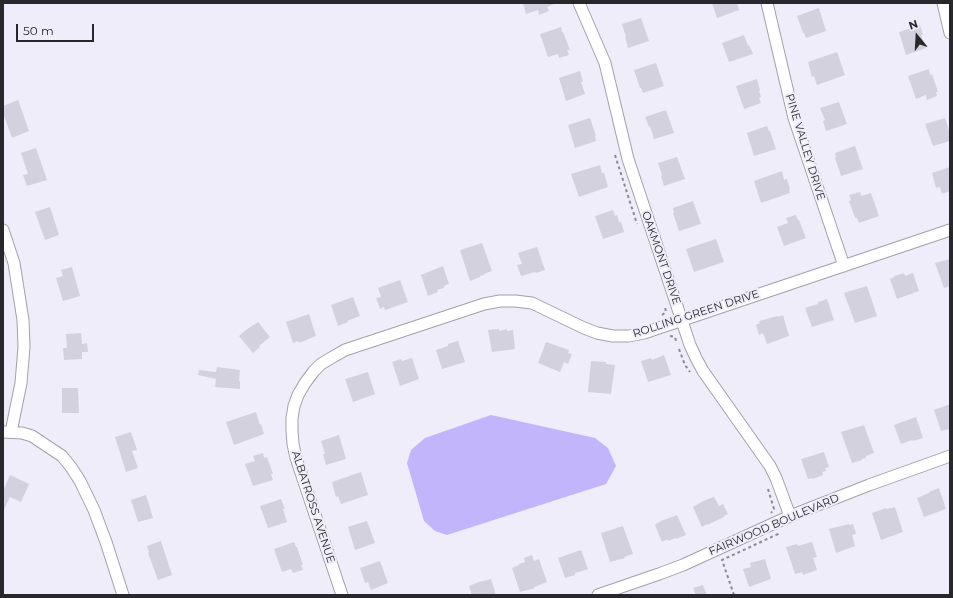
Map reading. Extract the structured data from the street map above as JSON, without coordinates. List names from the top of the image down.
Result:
{
  "streets": {
    "street": [
      "PINE VALLEY DRIVE",
      "OAKMONT DRIVE",
      "ROLLING GREEN DRIVE",
      "ALBATROSS AVENUE",
      "FAIRWOOD BOULEVARD"
    ]
  },
  "crossings": [
    ["PINE VALLEY DRIVE", "ROLLING GREEN DRIVE"],
    ["OAKMONT DRIVE", "ROLLING GREEN DRIVE"],
    ["OAKMONT DRIVE", "FAIRWOOD BOULEVARD"],
    ["ROLLING GREEN DRIVE", "ALBATROSS AVENUE"]
  ],
  "scale_bar": "50 m",
  "north": "top"
}
